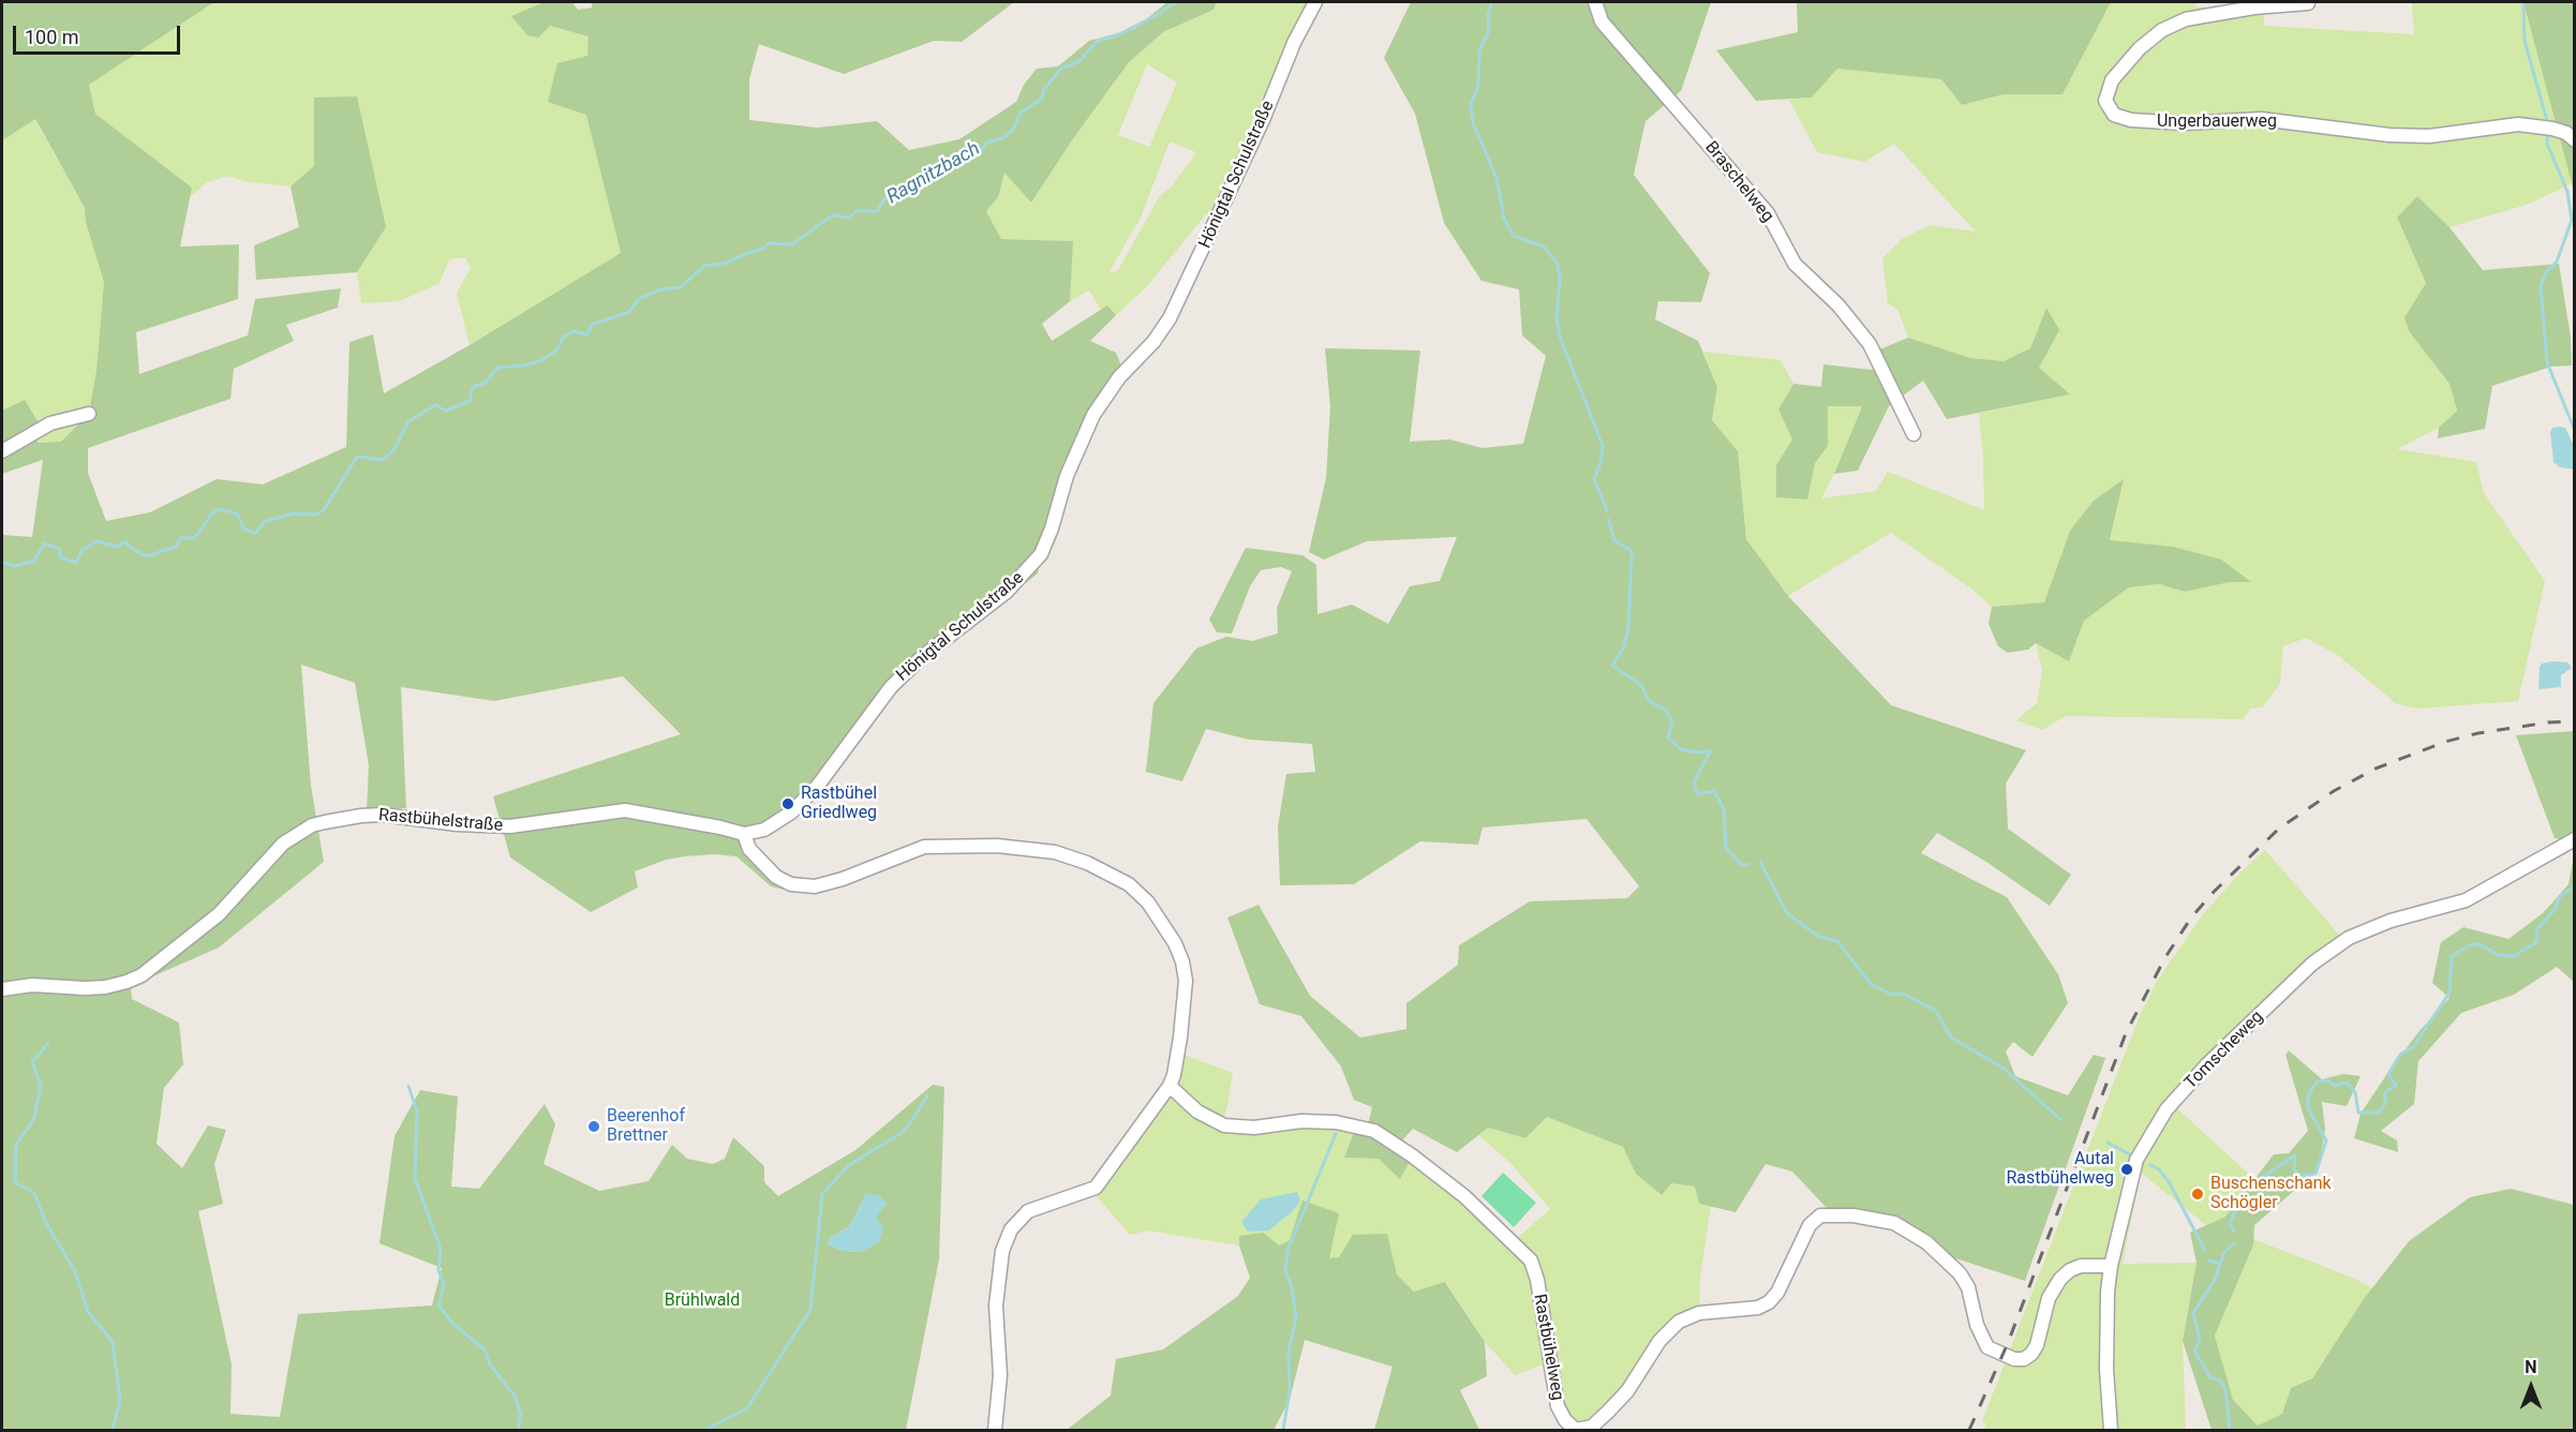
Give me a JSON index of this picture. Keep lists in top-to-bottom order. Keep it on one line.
{"streets":{"street":["Ungerbauerweg","Hönigtal Schulstraße","Braschelweg","Rastbühelstraße","Tomscheweg","Rastbühelweg"]},"crossings":[["Hönigtal Schulstraße","Rastbühelstraße"],["Tomscheweg","Rastbühelweg"]],"water":["Ragnitzbach"],"parks":["Brühlwald"],"places":["Rastbühel Griedlweg","Beerenhof Brettner","Autal Rastbühelweg","Buschenschank Schögler"],"scale_bar":"100 m","north":"top"}
